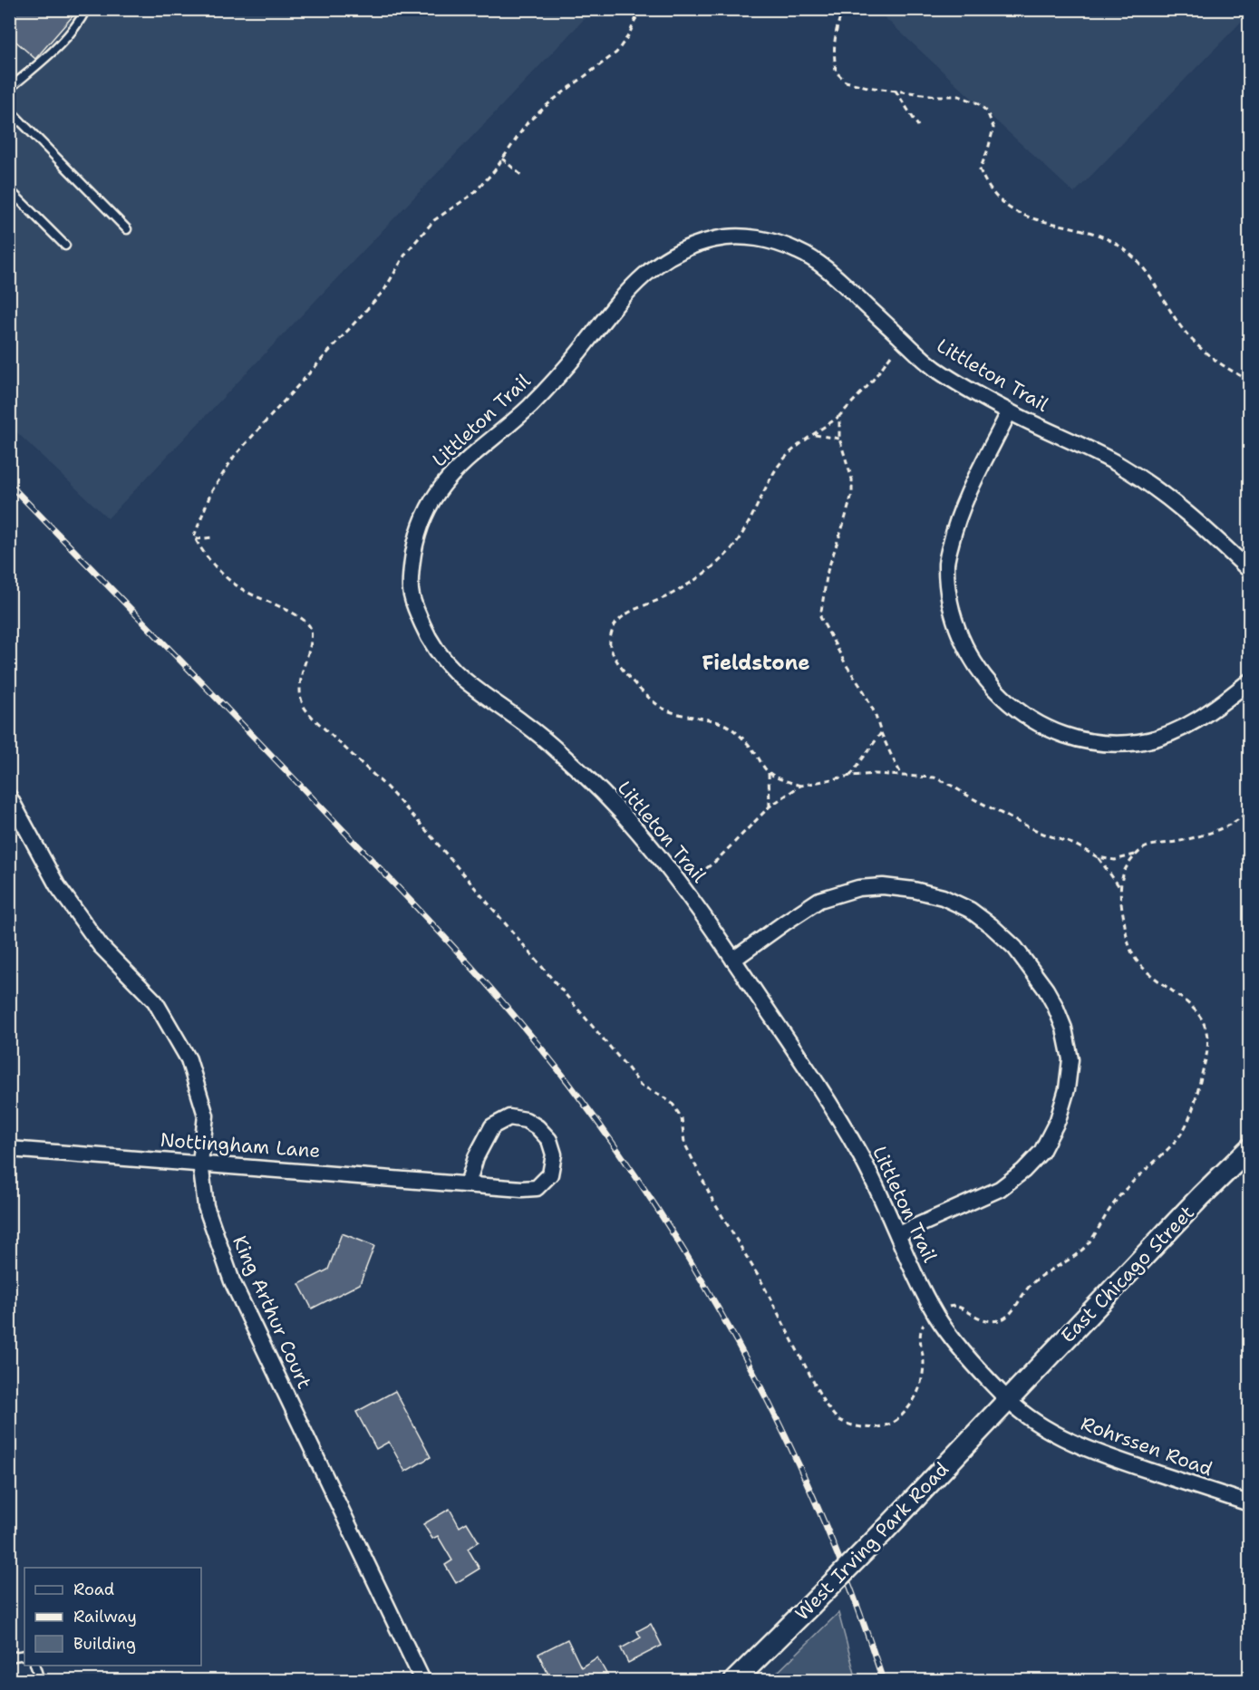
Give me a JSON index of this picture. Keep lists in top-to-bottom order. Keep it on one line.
{"streets":{"main road":["East Chicago Street","West Irving Park Road"],"street":["Littleton Trail","Nottingham Lane","King Arthur Court","Rohrssen Road"]},"crossings":[["Littleton Trail","East Chicago Street"],["Littleton Trail","Rohrssen Road"],["Littleton Trail","West Irving Park Road"],["Nottingham Lane","King Arthur Court"],["East Chicago Street","Rohrssen Road"],["East Chicago Street","West Irving Park Road"],["Rohrssen Road","West Irving Park Road"]],"districts":["Fieldstone"],"legend":["Road","Railway","Building"]}
